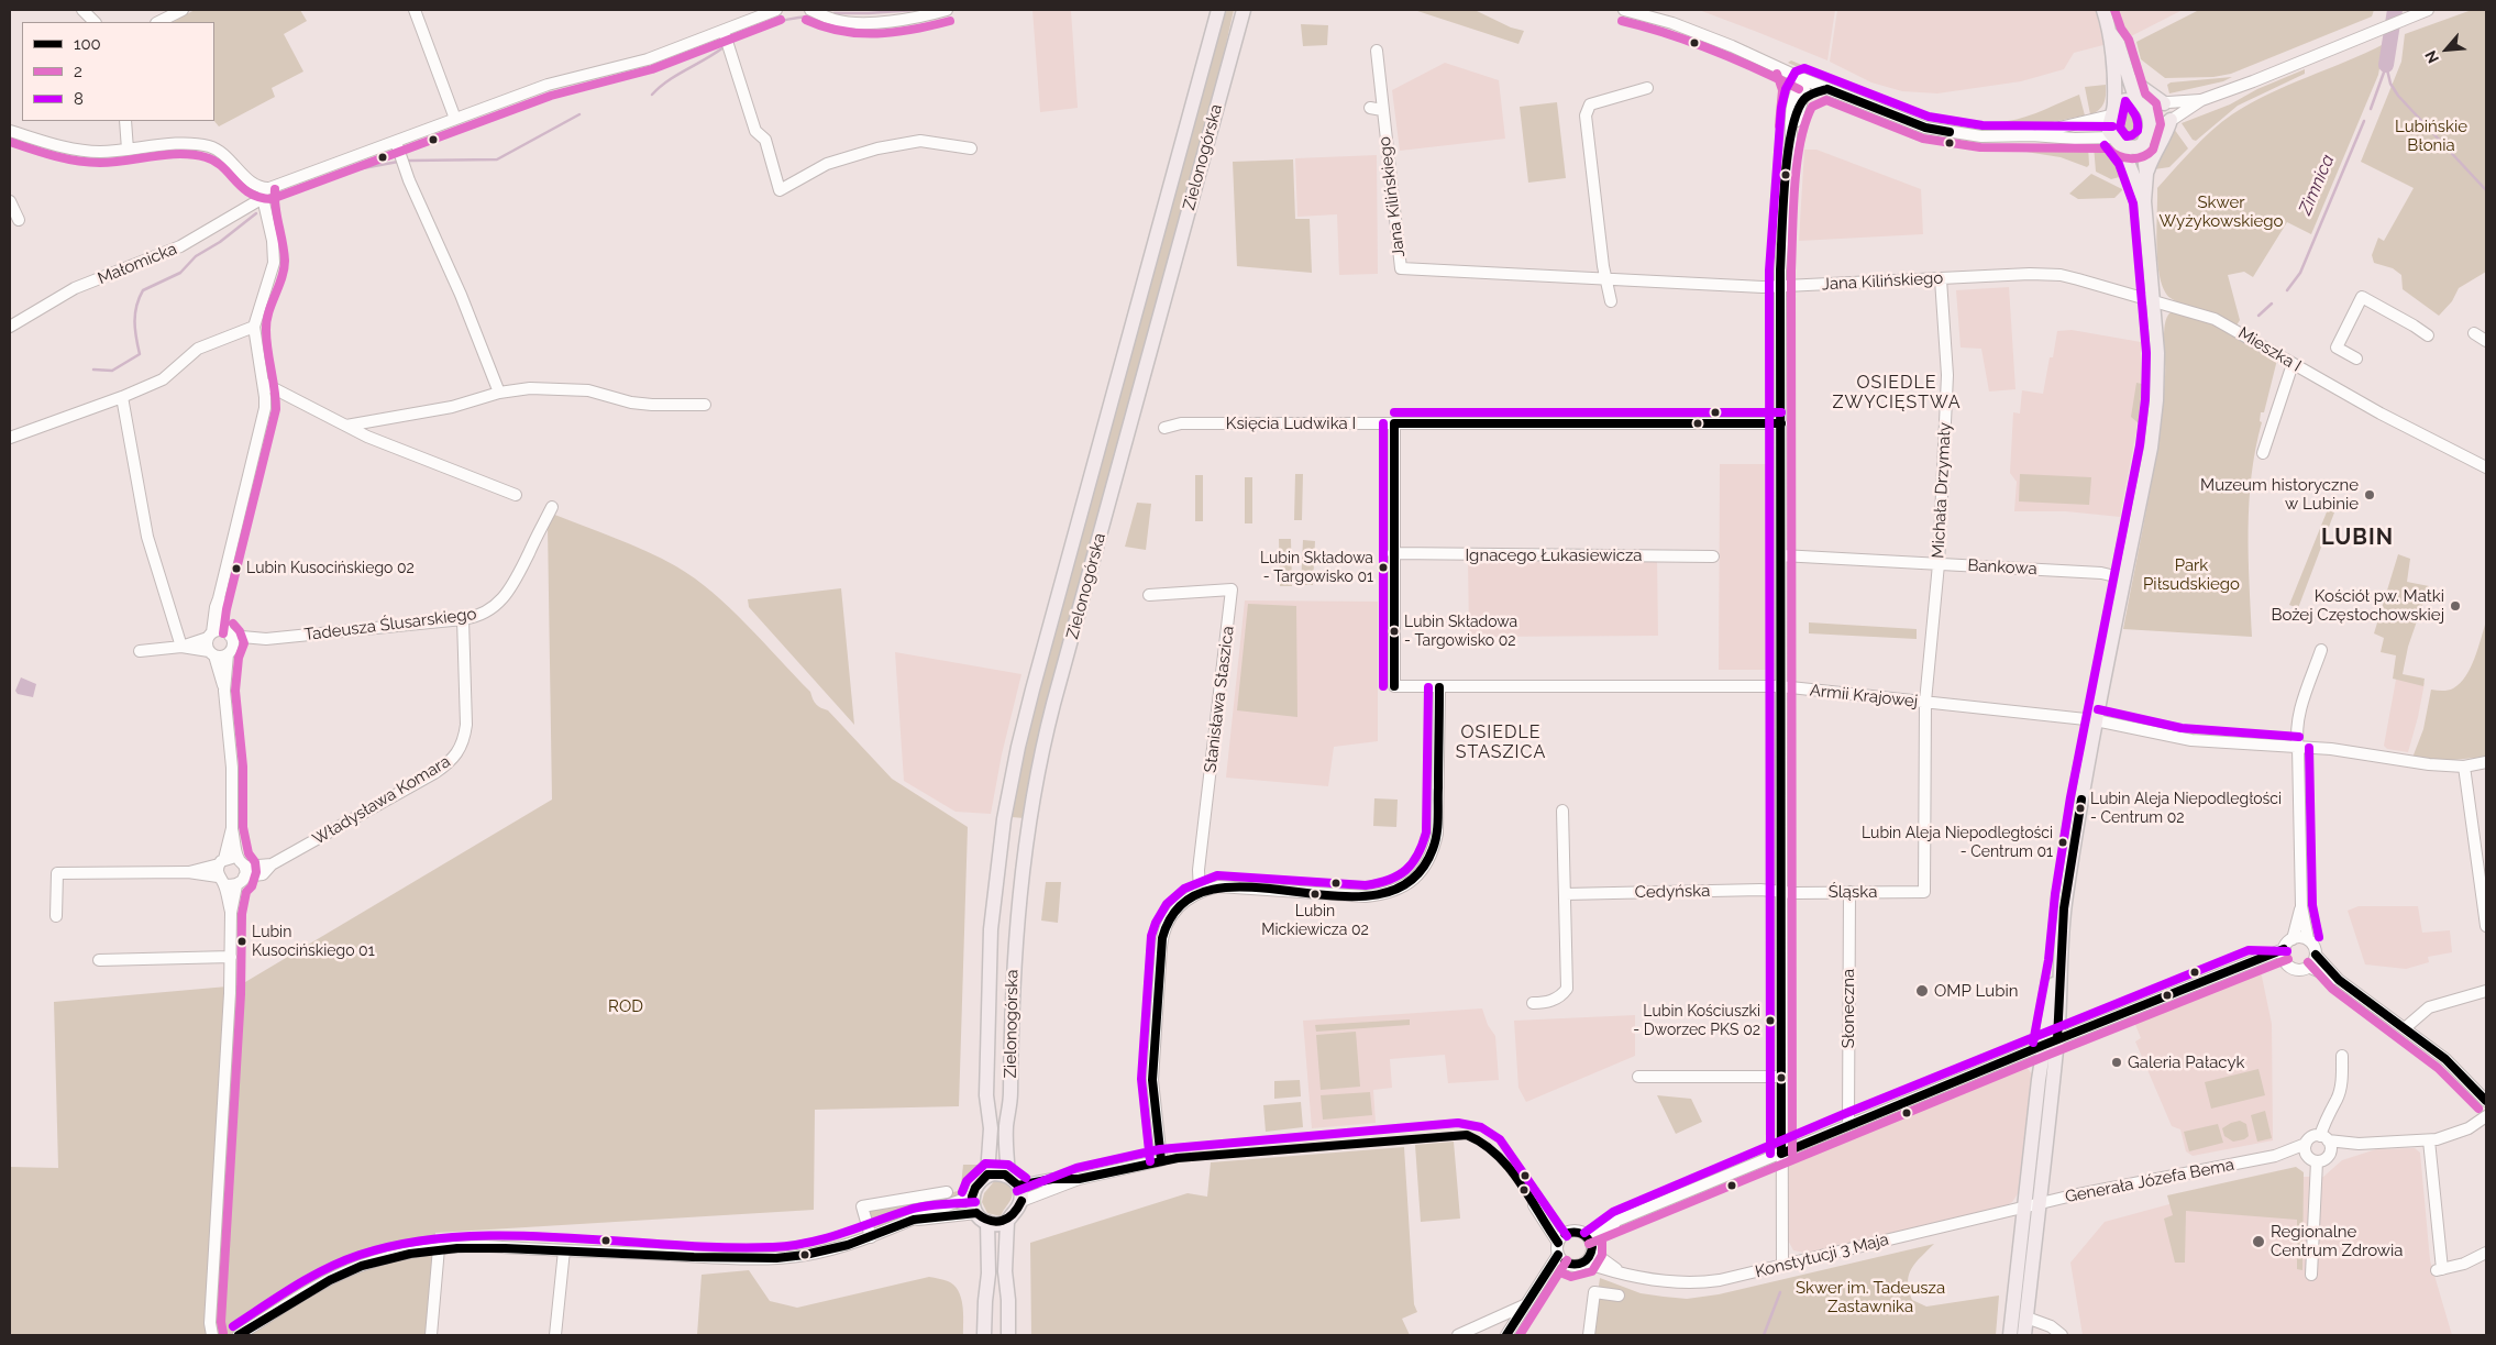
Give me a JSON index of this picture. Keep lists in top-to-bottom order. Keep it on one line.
{"streets":{"main road":["Zielonogórska"],"street":["Jana Kilińskiego","Małomicka","Mieszka I","Księcia Ludwika I","Michała Drzymały","Ignacego Łukasiewicza","Bankowa","Tadeusza Ślusarskiego","Armii Krajowej","Stanisława Staszica","Władysława Komara","Cedyńska","Śląska","Słoneczna","Generała Józefa Bema","Konstytucji 3 Maja"]},"crossings":[["Jana Kilińskiego","Mieszka I"],["Jana Kilińskiego","Michała Drzymały"],["Michała Drzymały","Bankowa"],["Michała Drzymały","Armii Krajowej"],["Michała Drzymały","Śląska"],["Ignacego Łukasiewicza","Armii Krajowej"],["Tadeusza Ślusarskiego","Władysława Komara"],["Cedyńska","Śląska"],["Śląska","Słoneczna"],["Generała Józefa Bema","Konstytucji 3 Maja"]],"districts":["OSIEDLE ZWYCIĘSTWA","LUBIN","OSIEDLE STASZICA"],"water":["Zimnica"],"parks":["Lubińskie Błonia","Skwer Wyżykowskiego","Park Piłsudskiego","ROD","Skwer im. Tadeusza Zastawnika"],"places":["Muzeum historyczne w Lubinie","Lubin Składowa - Targowisko 01","Lubin Kusocińskiego 02","Kościół pw. Matki Bożej Częstochowskiej","Lubin Składowa - Targowisko 02","Lubin Aleja Niepodległości - Centrum 02","Lubin Aleja Niepodległości - Centrum 01","Lubin Mickiewicza 02","Lubin Kusocińskiego 01","OMP Lubin","Lubin Kościuszki - Dworzec PKS 02","Galeria Pałacyk","Regionalne Centrum Zdrowia"],"lines":["transit line 2","transit line 8","transit line 100"],"legend":["100","2","8"],"north":"bottom left"}
